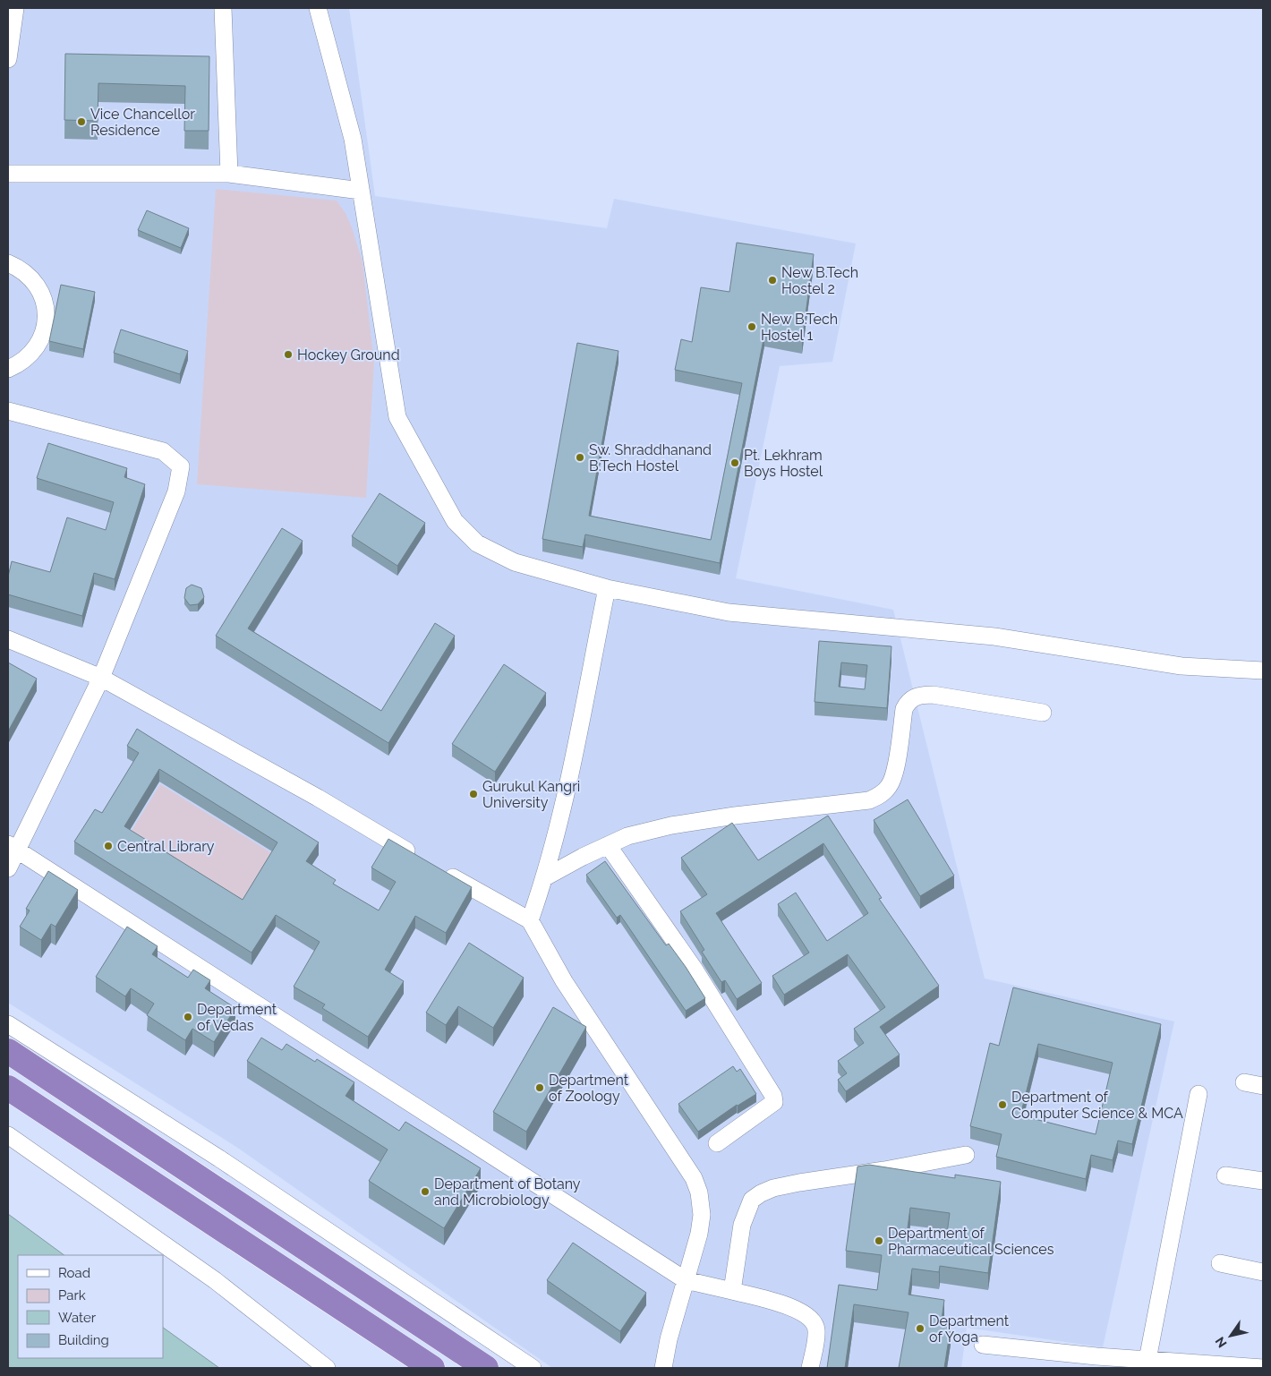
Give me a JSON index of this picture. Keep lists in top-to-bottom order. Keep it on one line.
{"places":["Vice Chancellor Residence","New B.Tech Hostel 2","New B.Tech Hostel 1","Hockey Ground","Sw. Shraddhanand B.Tech Hostel","Pt. Lekhram Boys Hostel","Gurukul Kangri University","Central Library","Department of Vedas","Department of Zoology","Department of Computer Science & MCA","Department of Botany and Microbiology","Department of Pharmaceutical Sciences","Department of Yoga"],"legend":["Road","Park","Water","Building"],"north":"bottom left"}
